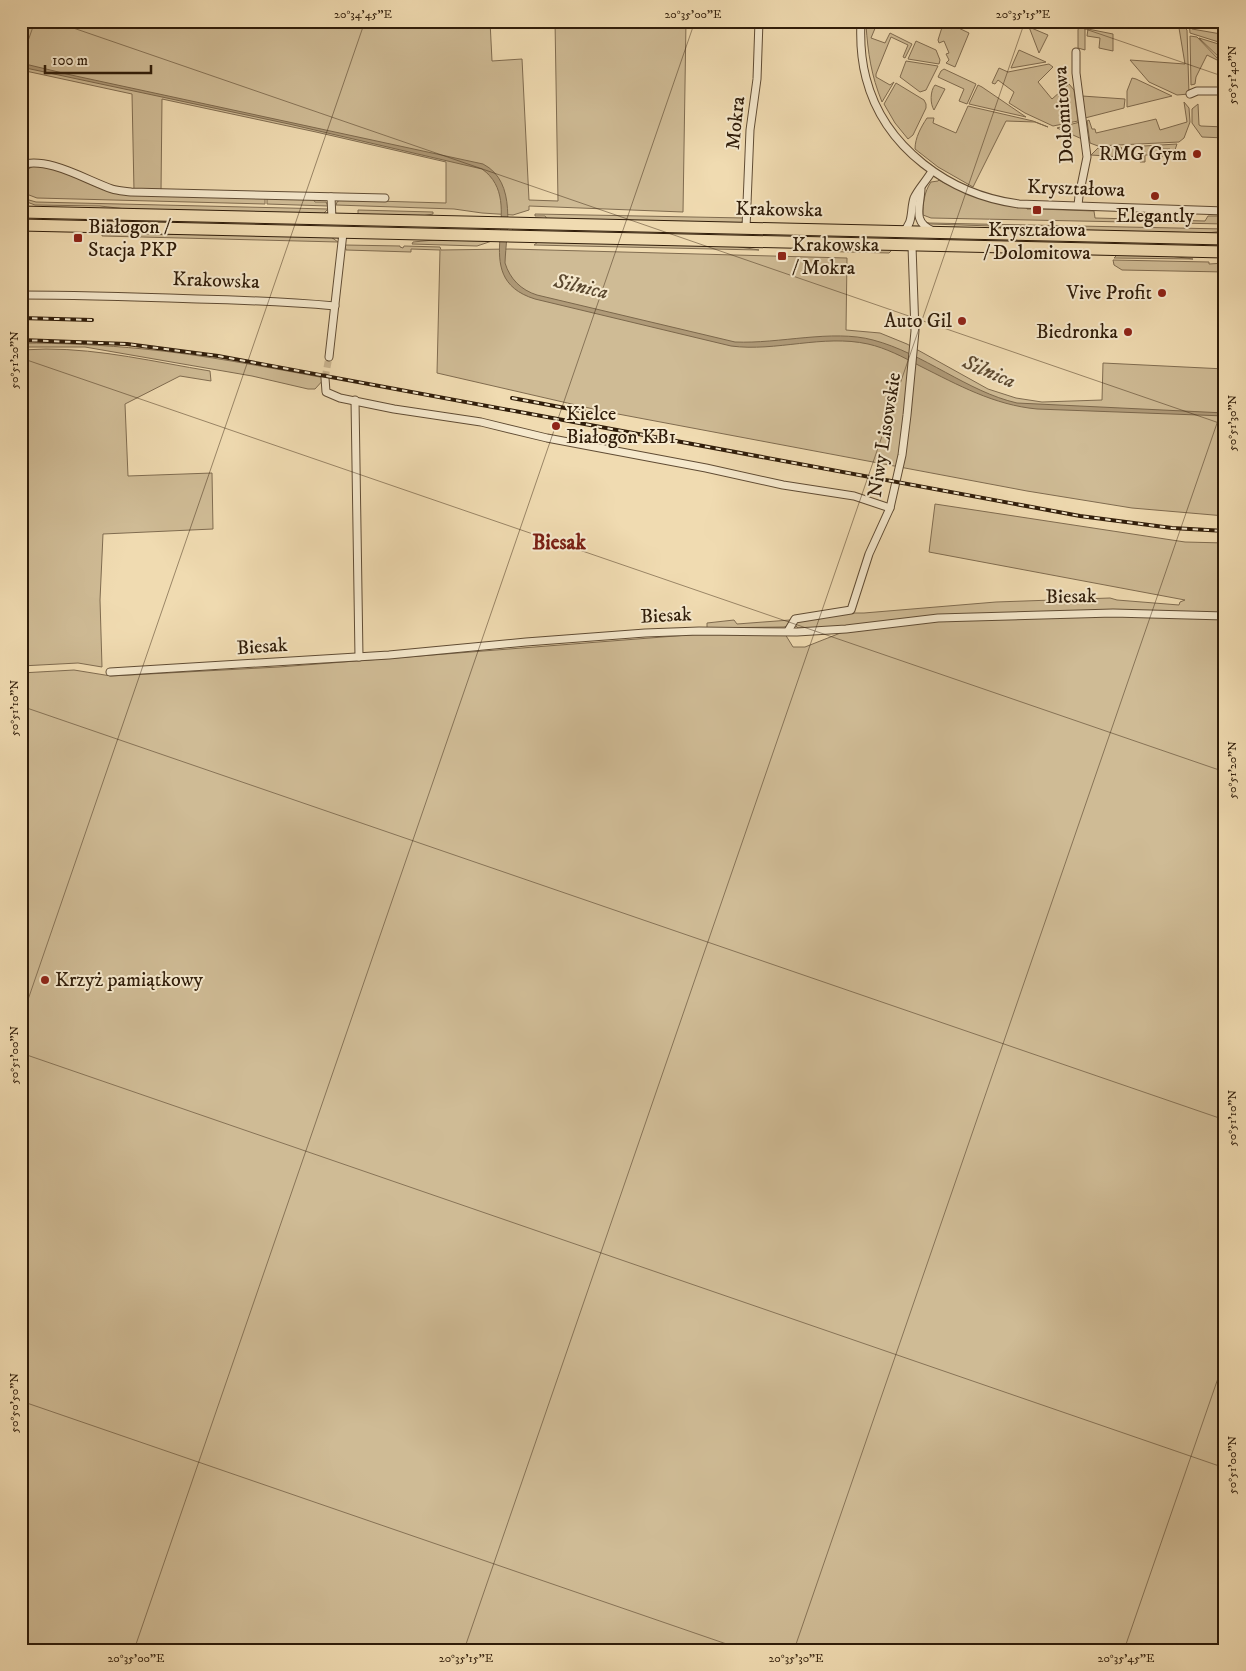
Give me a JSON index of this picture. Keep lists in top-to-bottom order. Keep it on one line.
{"streets":{"main road":["Krakowska"],"street":["Dolomitowa","Mokra","Kryształowa","Niwy Lisowskie","Biesak"]},"crossings":[["Dolomitowa","Kryształowa"],["Mokra","Krakowska"],["Krakowska","Niwy Lisowskie"],["Niwy Lisowskie","Biesak"]],"districts":["Biesak"],"water":["Silnica"],"places":{"other":["RMG Gym","Elegantly","Vive Profit","Auto Gil","Biedronka","Kielce Białogon KB1","Krzyż pamiątkowy"],"transit":["Kryształowa / Dolomitowa","Białogon / Stacja PKP","Krakowska / Mokra"]},"scale_bar":"100 m","coordinates":["20°34'45\"E","20°35'00\"E","20°35'15\"E","50°51'40\"N","50°51'20\"N","50°51'30\"N","50°51'10\"N","50°51'00\"N","50°50'50\"N","20°35'30\"E","20°35'45\"E"]}
